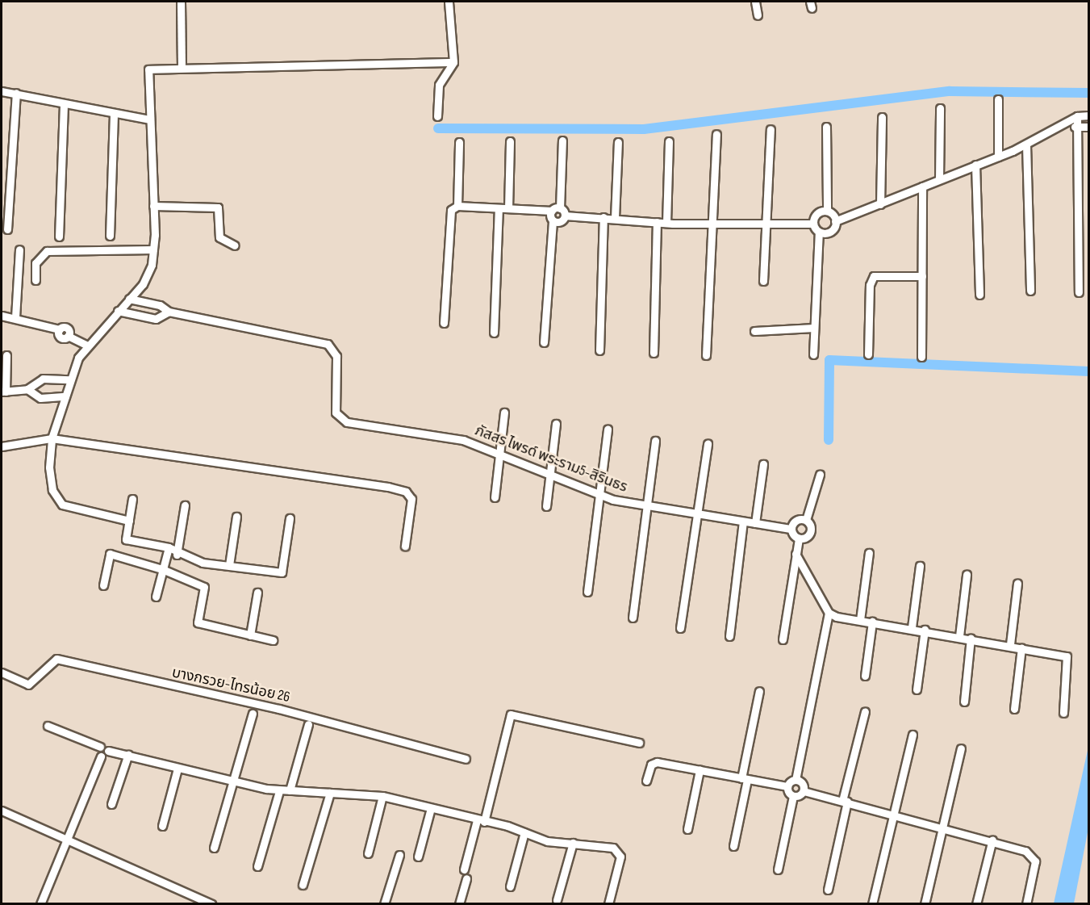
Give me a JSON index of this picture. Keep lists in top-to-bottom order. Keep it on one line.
{"streets":{"street":["ภัสสร ไพรด์ พระราม5-สิรินธร","บางกรวย-ไทรน้อย 26"]}}
